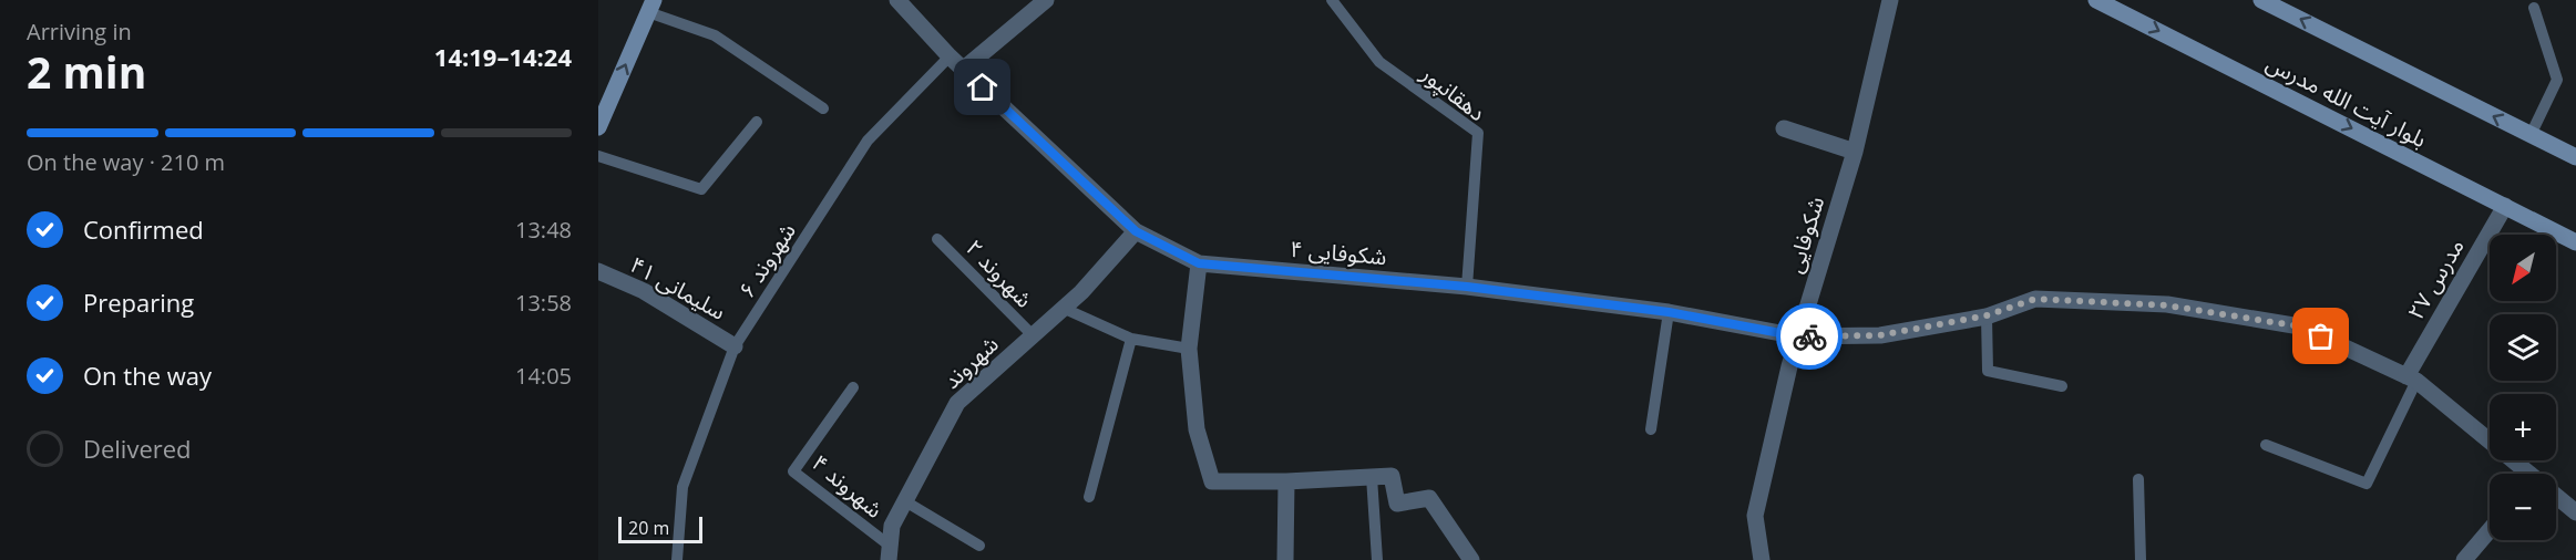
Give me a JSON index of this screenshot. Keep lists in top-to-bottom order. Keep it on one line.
{"streets":{"main road":["بلوار آیت الله مدرس"],"street":["شکوفایی","شکوفایی ۴","مدرس ۲۷","سلیمانی ۴۱","شهروند"],"lane":["دهقانپور","شهروند ۶","شهروند ۲","شهروند ۴"]},"crossings":[["دهقانپور","شکوفایی ۴"],["بلوار آیت الله مدرس","مدرس ۲۷"],["شکوفایی","شکوفایی ۴"],["شکوفایی ۴","شهروند ۶"],["شکوفایی ۴","مدرس ۲۷"],["شکوفایی ۴","شهروند"],["شهروند ۶","سلیمانی ۴۱"],["شهروند ۲","شهروند"],["شهروند","شهروند ۴"]],"scale_bar":"20 m","north":"bottom left","page":{"heading":["2 min","Arriving in","14:19–14:24"],"bar":"On the way · 210 m","list":[["Confirmed","13:48"],["Preparing","13:58"],["On the way","14:05"],"Delivered"],"map_buttons":["+","−"],"scale":"20 m"}}
